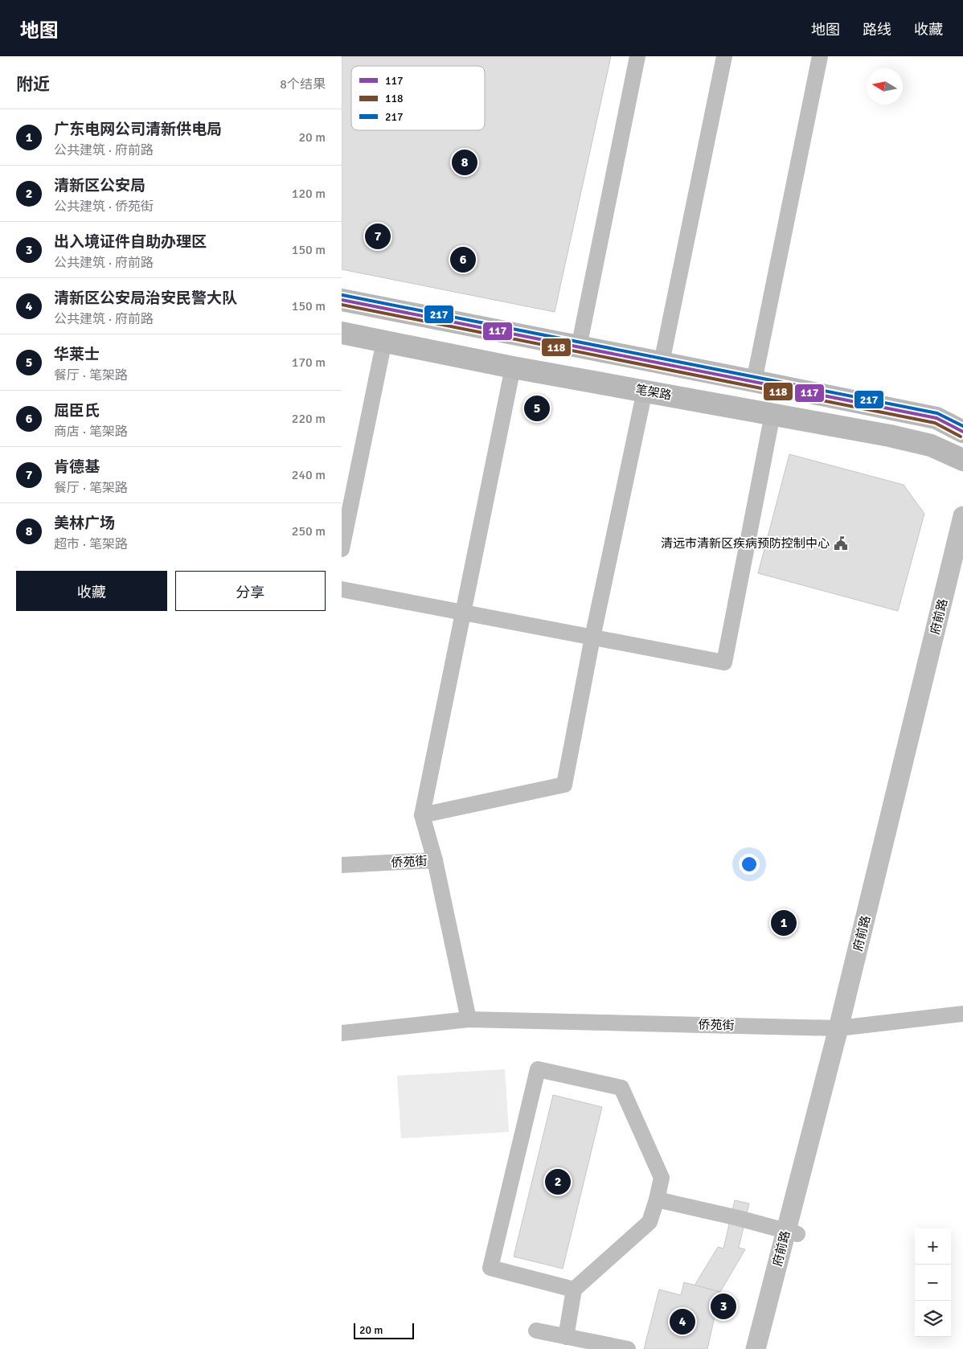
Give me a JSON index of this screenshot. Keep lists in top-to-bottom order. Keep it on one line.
{"streets":{"main road":["笔架路"],"street":["府前路","侨苑街"]},"crossings":[["府前路","侨苑街"]],"places":{"public building":["清远市清新区疾病预防控制中心"]},"lines":["transit line 217","transit line 117","transit line 118"],"legend":["117","118","217"],"scale_bar":"20 m","north":"left","page":{"header":"地图","nav":["地图","路线","收藏"],"heading":["附近","8个结果"],"list":[{"mark":"1","name":"广东电网公司清新供电局","note":"公共建筑 · 府前路","value":"20 m"},{"mark":"2","name":"清新区公安局","note":"公共建筑 · 侨苑街","value":"120 m"},{"mark":"3","name":"出入境证件自助办理区","note":"公共建筑 · 府前路","value":"150 m"},{"mark":"4","name":"清新区公安局治安民警大队","note":"公共建筑 · 府前路","value":"150 m"},{"mark":"5","name":"华莱士","note":"餐厅 · 笔架路","value":"170 m"},{"mark":"6","name":"屈臣氏","note":"商店 · 笔架路","value":"220 m"},{"mark":"7","name":"肯德基","note":"餐厅 · 笔架路","value":"240 m"},{"mark":"8","name":"美林广场","note":"超市 · 笔架路","value":"250 m"}],"pins":["8","7","6","5","1","2","3","4"],"buttons":["收藏","分享"],"map_buttons":["+","−"],"scale":"20 m"}}
